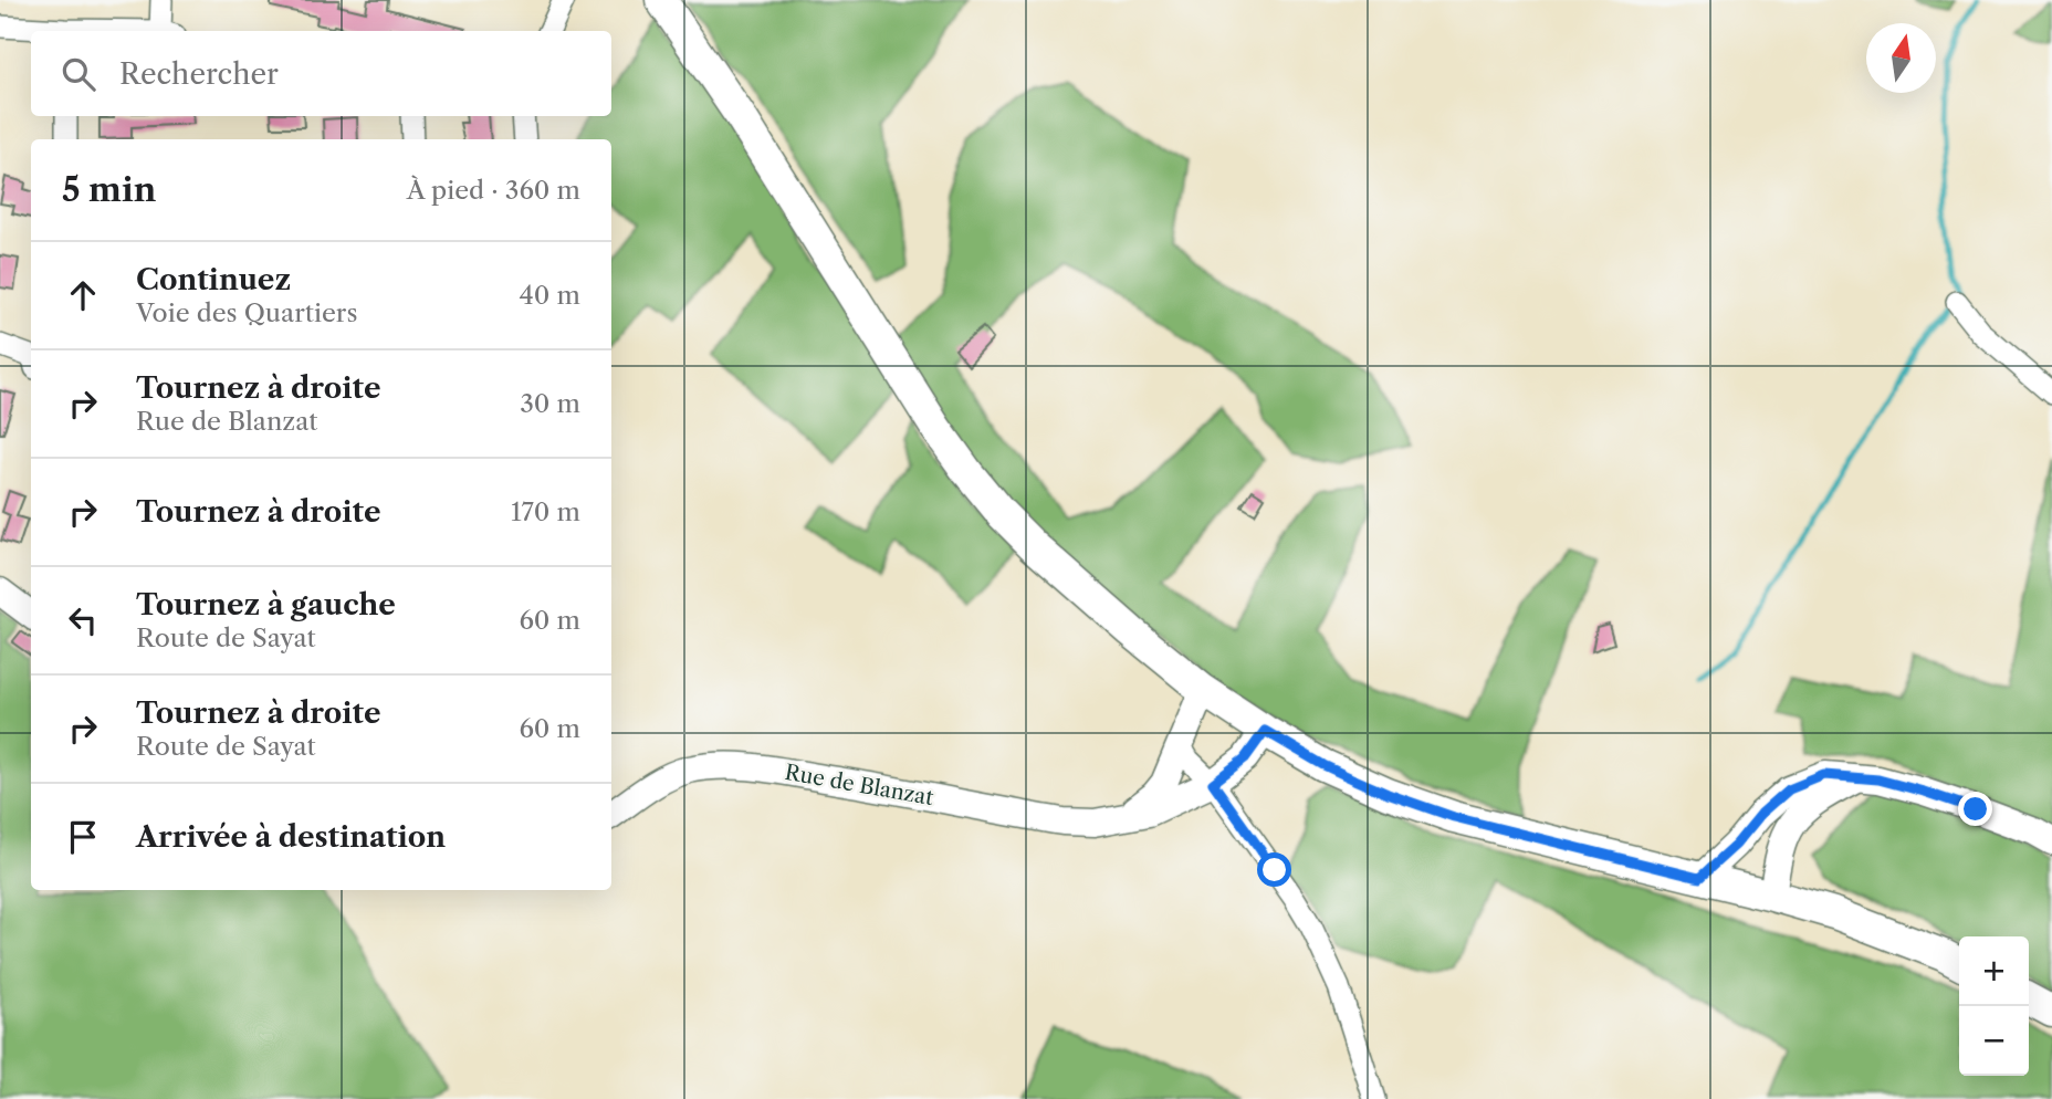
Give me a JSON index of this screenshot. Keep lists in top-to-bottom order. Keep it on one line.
{"streets":{"street":["Rue de Blanzat"]},"north":"top","page":{"search":"Rechercher","heading":["5 min","À pied · 360 m"],"list":[["Continuez","Voie des Quartiers","40 m"],["Tournez à droite","Rue de Blanzat","30 m"],["Tournez à droite","170 m"],["Tournez à gauche","Route de Sayat","60 m"],["Tournez à droite","Route de Sayat","60 m"],"Arrivée à destination"],"map_buttons":["+","−"]}}
